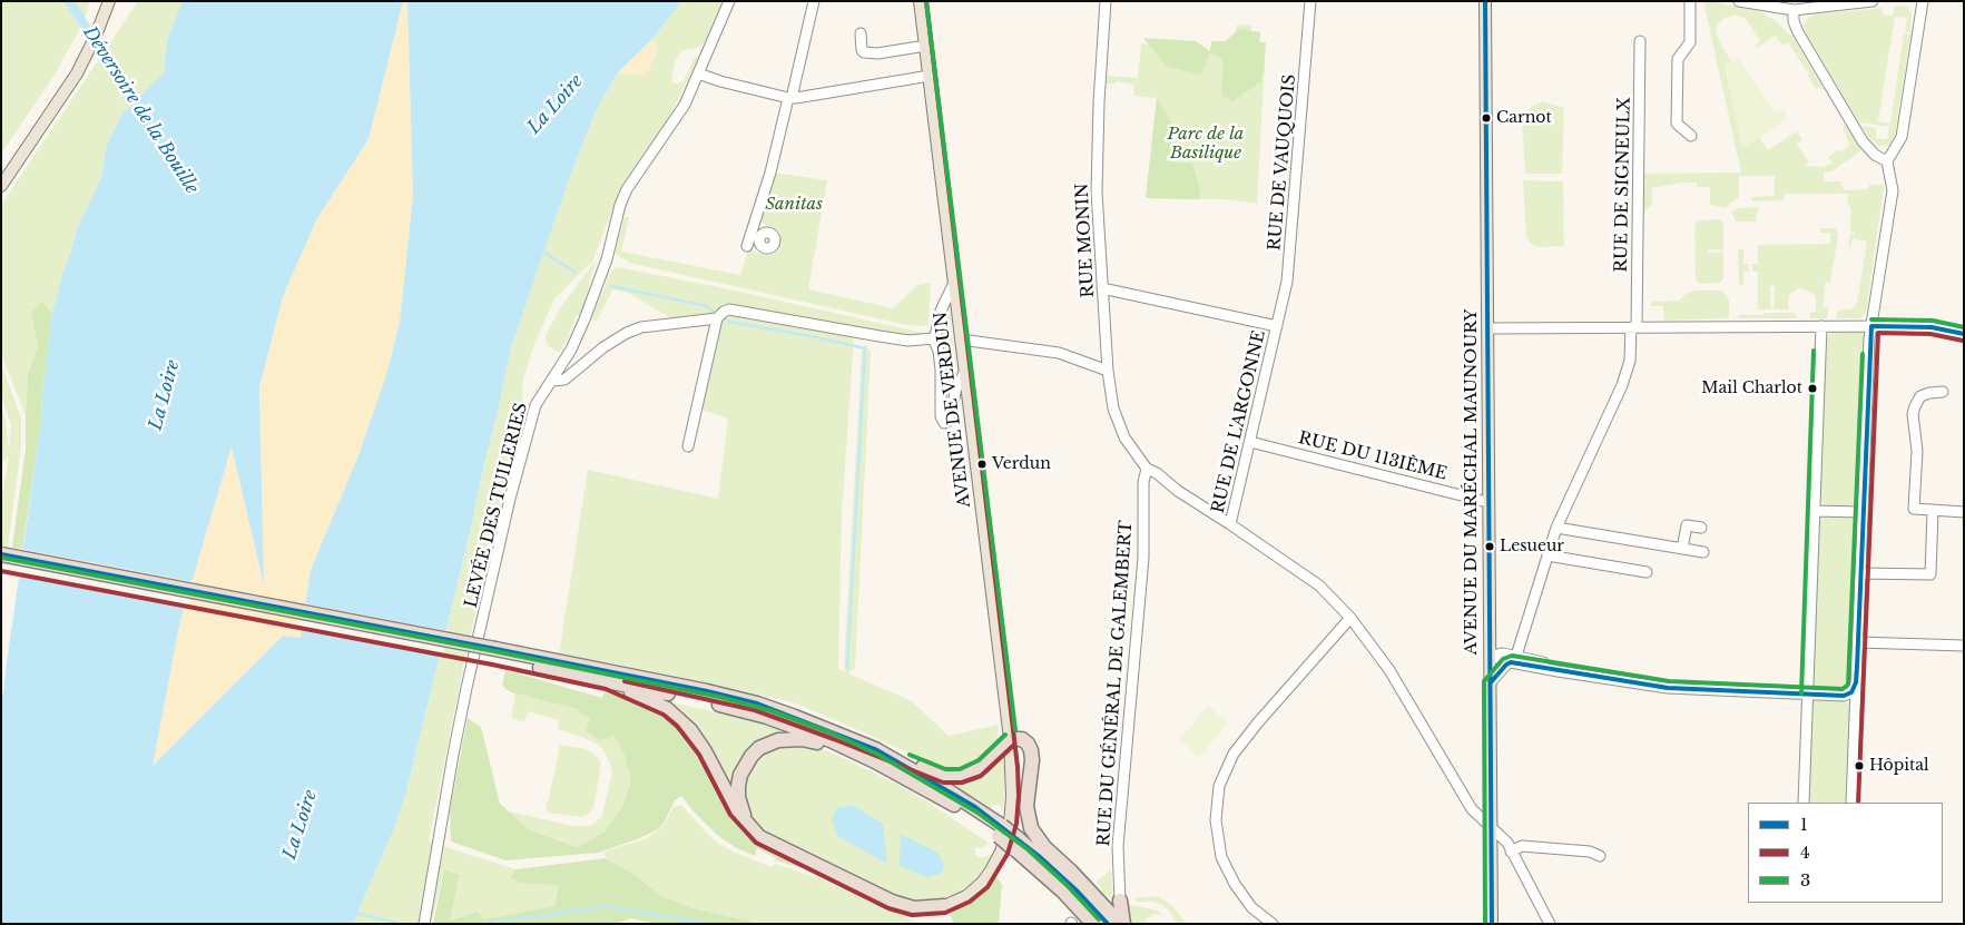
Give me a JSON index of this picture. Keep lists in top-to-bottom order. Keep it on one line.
{"streets":{"main road":["AVENUE DE VERDUN","AVENUE DU MARÉCHAL MAUNOURY"],"street":["RUE DE VAUQUOIS","RUE DE SIGNEULX","RUE MONIN","RUE DE L'ARGONNE","RUE DU 113IÈME","LEVÉE DES TUILERIES","RUE DU GÉNÉRAL DE GALEMBERT"]},"crossings":[["RUE DE VAUQUOIS","RUE DE L'ARGONNE"],["RUE MONIN","RUE DU GÉNÉRAL DE GALEMBERT"],["RUE DE L'ARGONNE","RUE DU 113IÈME"],["RUE DU 113IÈME","AVENUE DU MARÉCHAL MAUNOURY"]],"water":["La Loire","Déversoire de la Bouille"],"parks":["Parc de la Basilique","Sanitas"],"places":["Carnot","Mail Charlot","Verdun","Lesueur","Hôpital"],"lines":["transit line 1","transit line 4","transit line 3"],"legend":["1","4","3"]}
